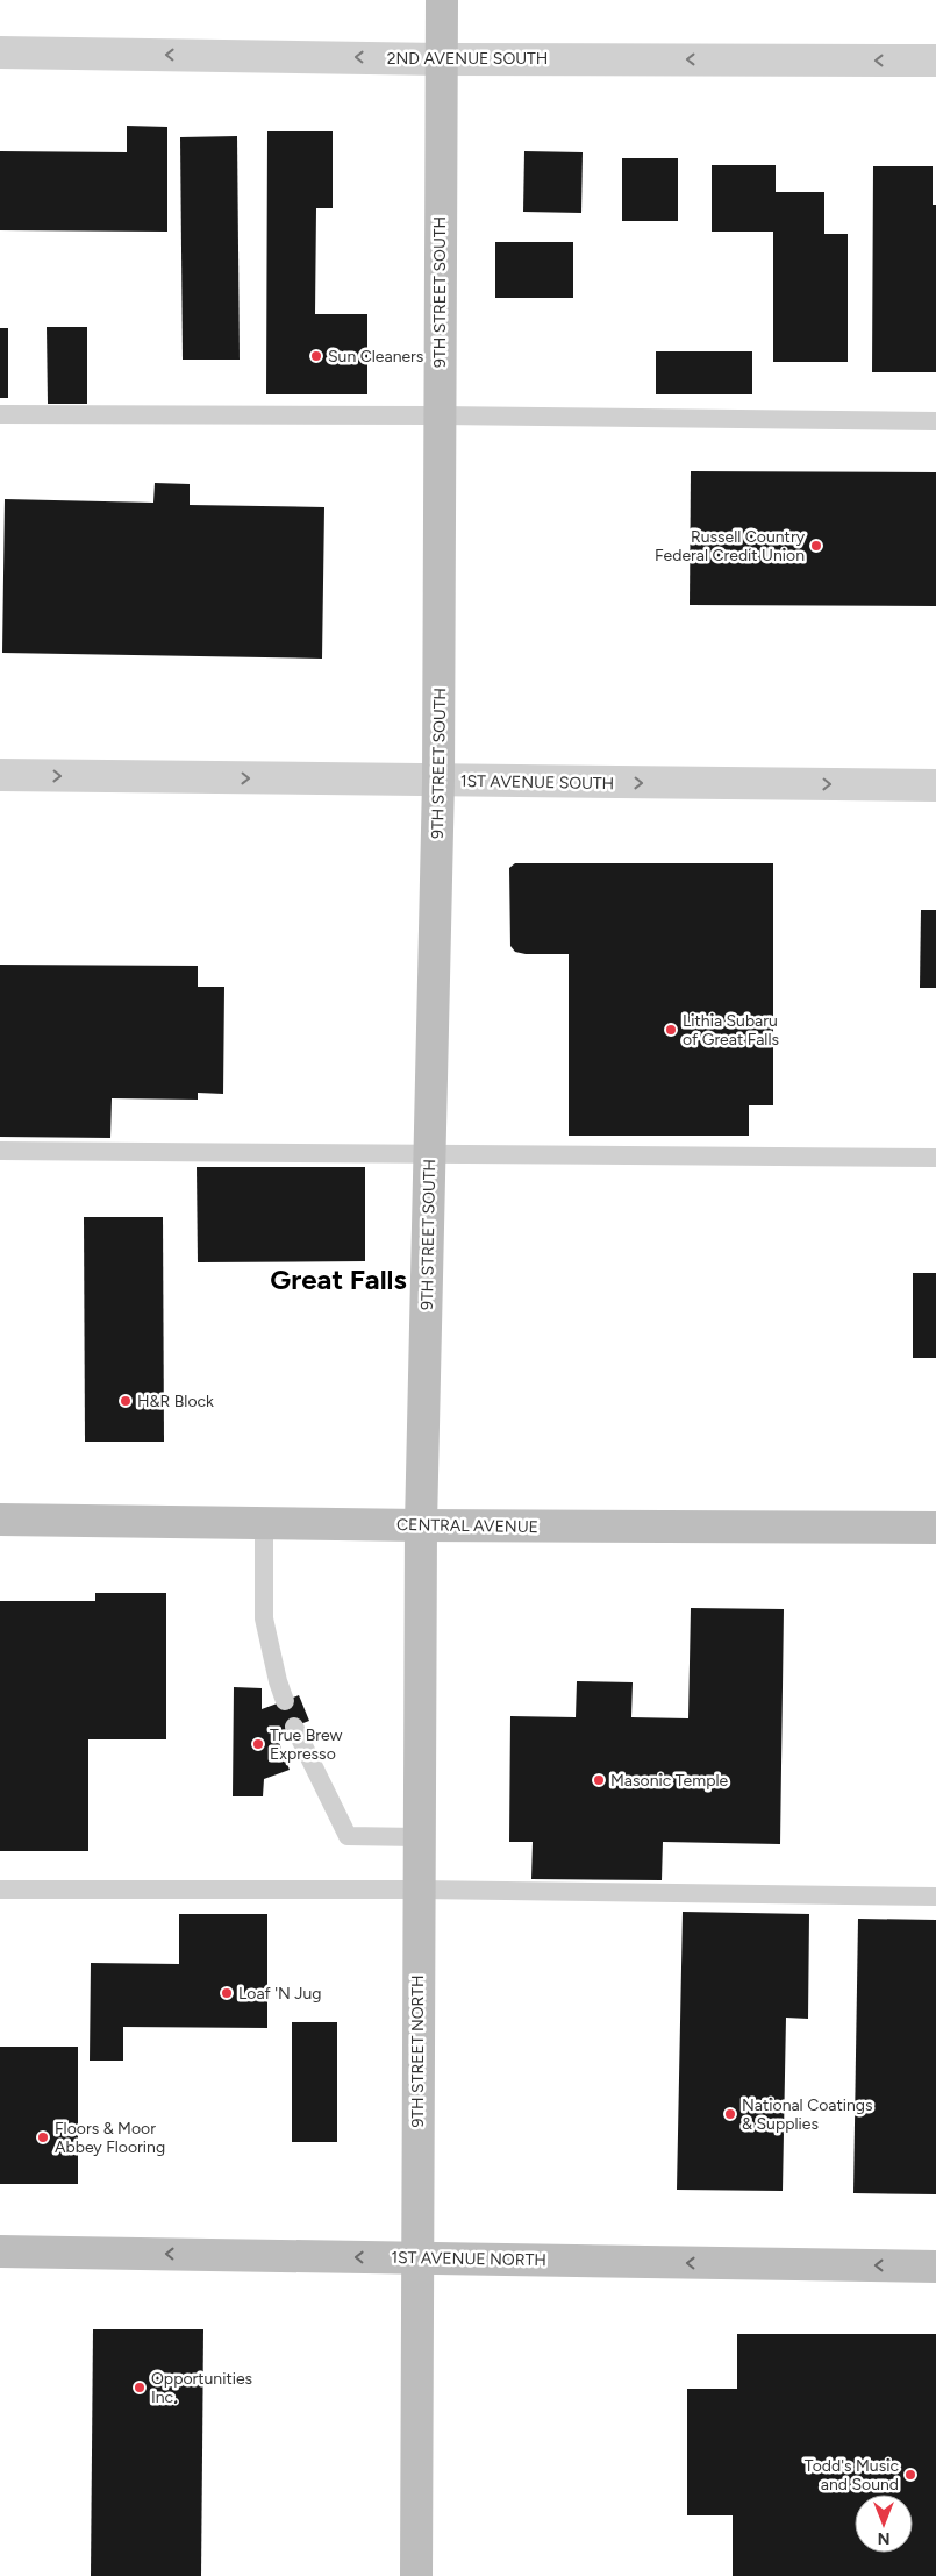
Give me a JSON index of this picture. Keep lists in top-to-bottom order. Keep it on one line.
{"streets":{"main road":["9TH STREET SOUTH","CENTRAL AVENUE","9TH STREET NORTH","1ST AVENUE NORTH"],"street":["2ND AVENUE SOUTH","1ST AVENUE SOUTH"]},"crossings":[["2ND AVENUE SOUTH","9TH STREET SOUTH"],["9TH STREET SOUTH","1ST AVENUE SOUTH"],["9TH STREET SOUTH","CENTRAL AVENUE"],["9TH STREET SOUTH","9TH STREET NORTH"],["CENTRAL AVENUE","9TH STREET NORTH"],["9TH STREET NORTH","1ST AVENUE NORTH"]],"one_way":["2ND AVENUE SOUTH","1ST AVENUE SOUTH","1ST AVENUE NORTH"],"districts":["Great Falls"],"places":["Sun Cleaners","Russell Country Federal Credit Union","Lithia Subaru of Great Falls","H&R Block","True Brew Expresso","Masonic Temple","Loaf 'N Jug","National Coatings & Supplies","Floors & Moor Abbey Flooring","Opportunities Inc.","Todd's Music and Sound"],"north":"bottom"}
